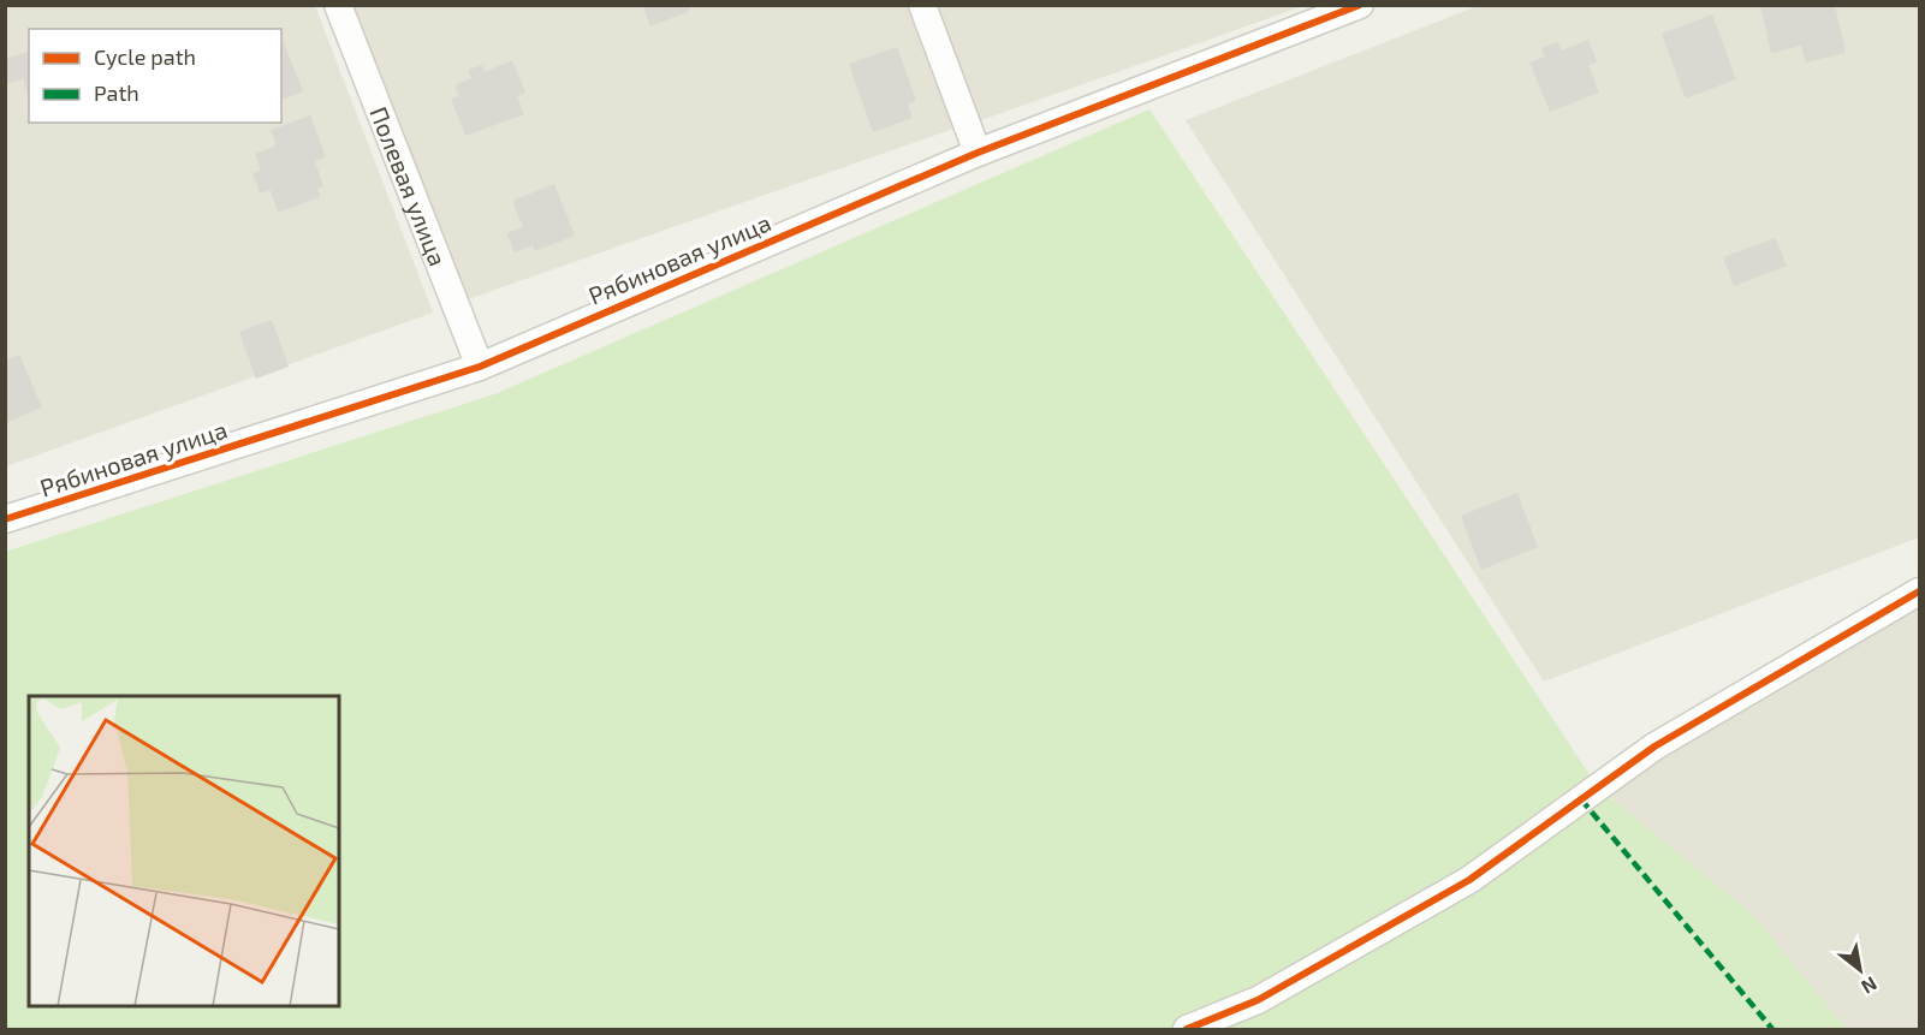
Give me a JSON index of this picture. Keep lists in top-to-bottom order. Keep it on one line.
{"streets":{"street":["Полевая улица","Рябиновая улица"]},"crossings":[["Полевая улица","Рябиновая улица"]],"legend":["Cycle path","Path"],"north":"bottom right"}
